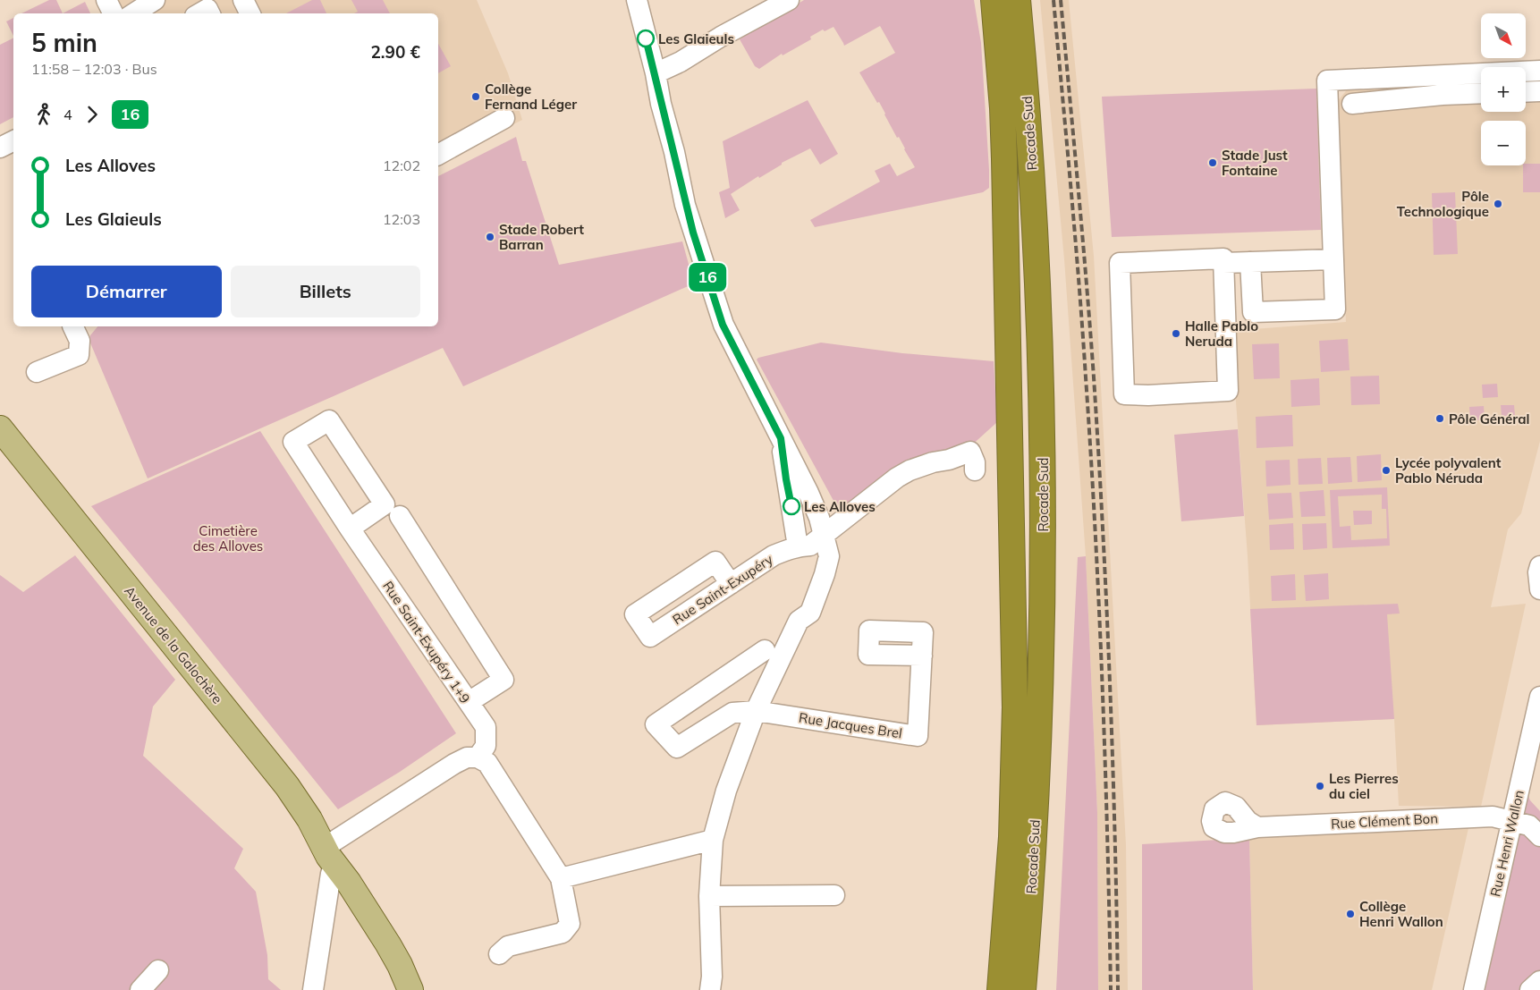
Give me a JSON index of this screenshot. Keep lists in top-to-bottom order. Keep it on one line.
{"streets":{"highway":["Rocade Sud"],"main road":["Avenue de la Galochère"],"street":["Rue Saint-Exupéry","Rue Saint-Exupéry 1+9","Rue Jacques Brel","Rue Clément Bon","Rue Henri Wallon"]},"crossings":[["Rue Clément Bon","Rue Henri Wallon"]],"parks":["Cimetière des Alloves"],"places":["Les Glaieuls","Collège Fernand Léger","Stade Just Fontaine","Pôle Technologique","Stade Robert Barran","Halle Pablo Neruda","Pôle Général","Lycée polyvalent Pablo Néruda","Les Alloves","Les Pierres du ciel","Collège Henri Wallon"],"lines":["bus line 16"],"north":"bottom right","page":{"on_map":"16","map_buttons":["+","−"],"heading":["5 min","11:58 – 12:03 · Bus","2.90 €"],"legs":["4","16"],"list":[{"name":"Les Alloves","value":"12:02"},{"name":"Les Glaieuls","value":"12:03"}],"buttons":["Démarrer","Billets"]}}
